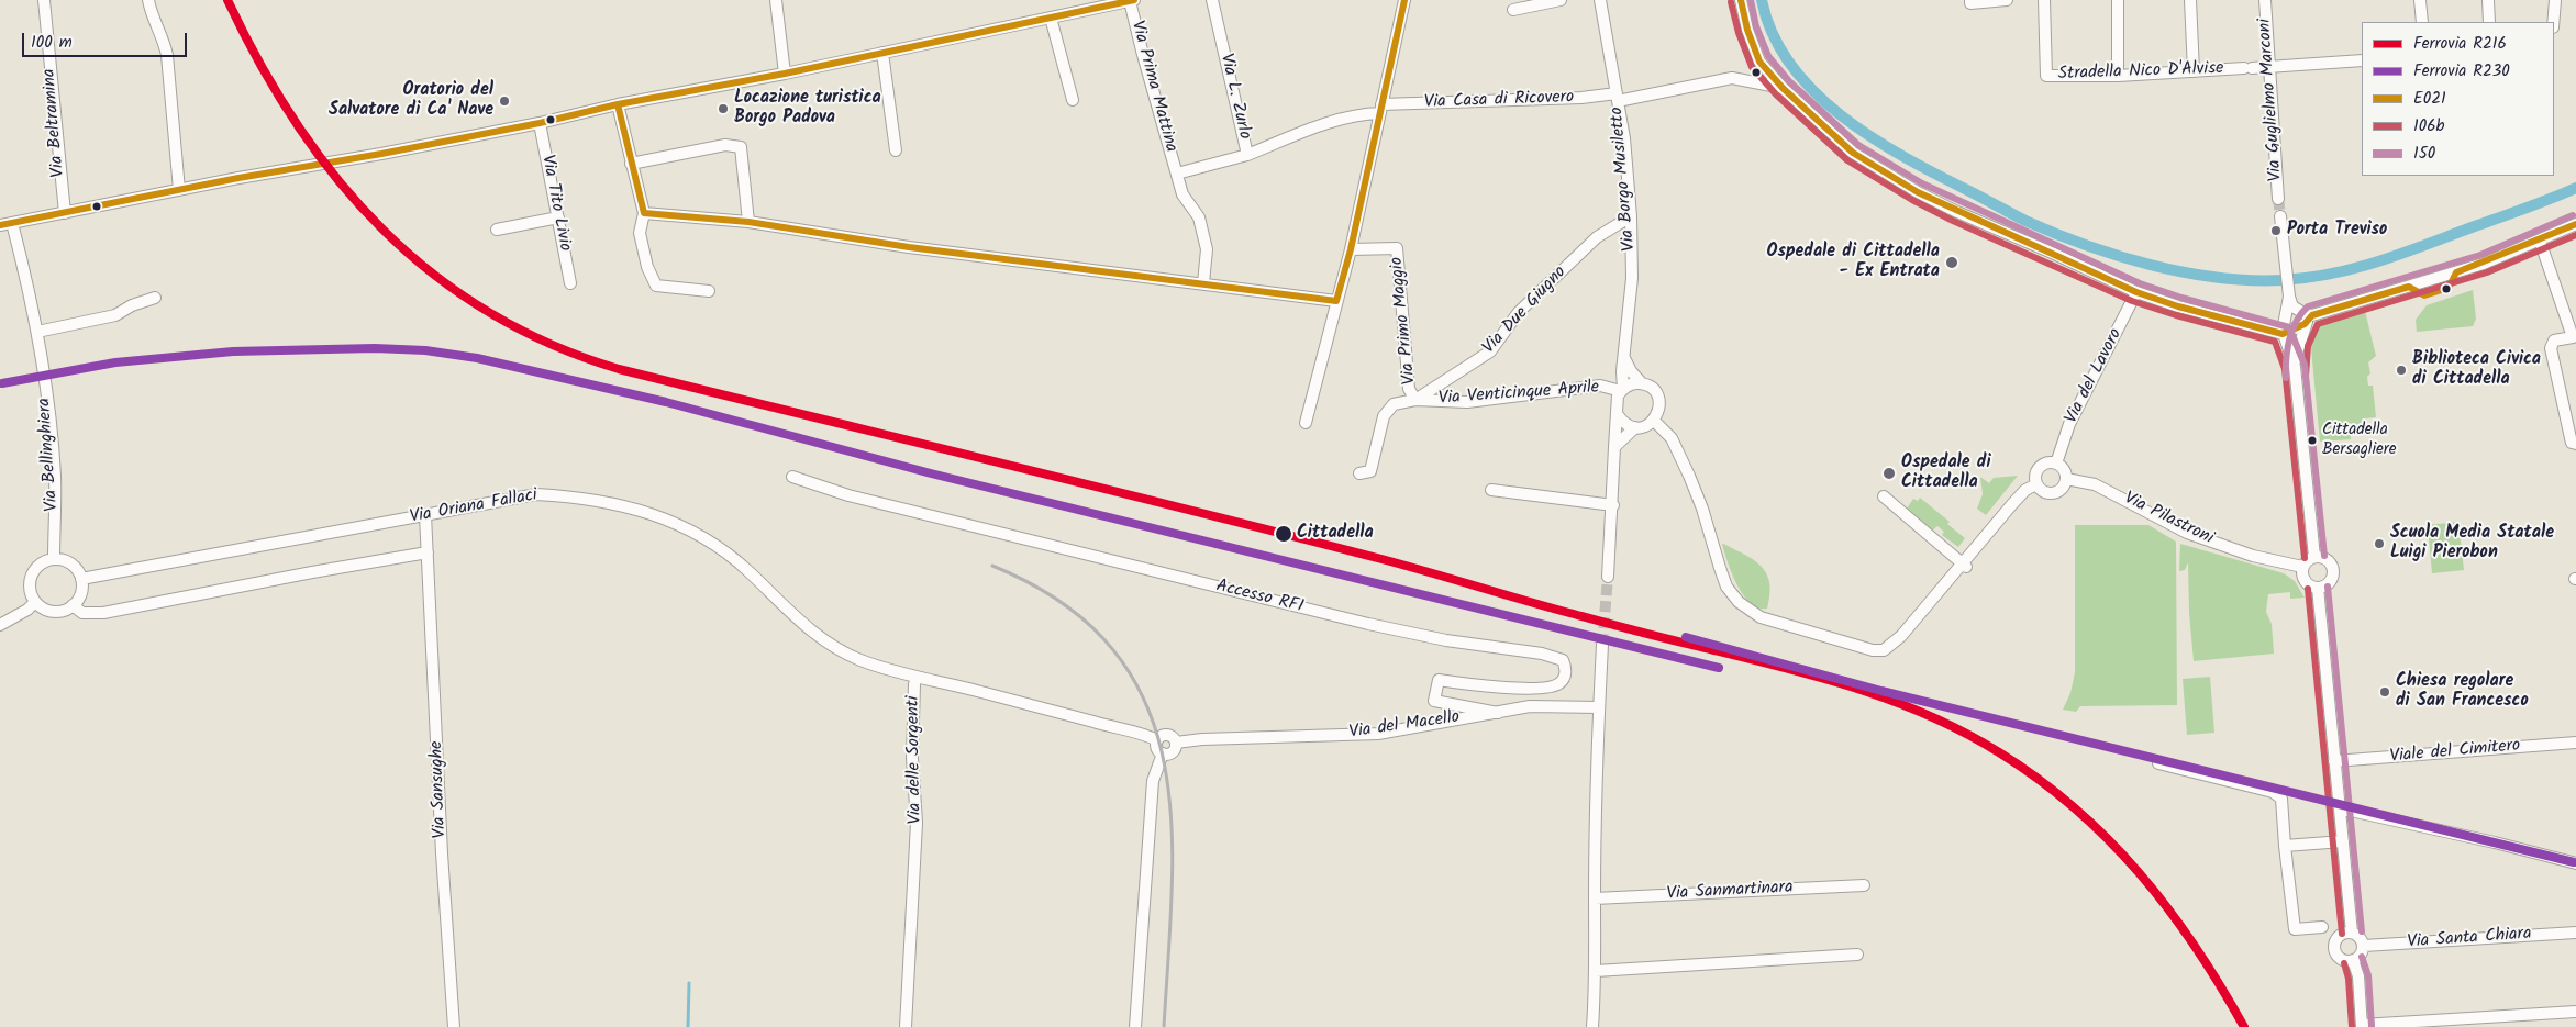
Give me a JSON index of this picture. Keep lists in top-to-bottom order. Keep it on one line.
{"streets":{"street":["Stradella Nico D'Alvise","Via Prima Mattina","Via L. Zurlo","Via Guglielmo Marconi","Via Casa di Ricovero","Via Beltramina","Via Borgo Musiletto","Via Tito Livio","Via Due Giugno","Via Primo Maggio","Via del Lavoro","Via Venticinque Aprile","Via Bellinghiera","Via Oriana Fallaci","Via Pilastroni","Accesso RFI","Via del Macello","Viale del Cimitero","Via delle Sorgenti","Via Sansughe","Via Sanmartinara","Via Santa Chiara"]},"crossings":[["Stradella Nico D'Alvise","Via Guglielmo Marconi"],["Via Prima Mattina","Via L. Zurlo"],["Via L. Zurlo","Via Casa di Ricovero"],["Via Casa di Ricovero","Via Borgo Musiletto"],["Via Borgo Musiletto","Via Due Giugno"],["Via Borgo Musiletto","Via Venticinque Aprile"],["Via Due Giugno","Via Primo Maggio"],["Via Due Giugno","Via Venticinque Aprile"],["Via Primo Maggio","Via Venticinque Aprile"],["Via del Lavoro","Via Pilastroni"],["Via Bellinghiera","Via Oriana Fallaci"],["Via Oriana Fallaci","Via delle Sorgenti"],["Via Oriana Fallaci","Via Sansughe"],["Accesso RFI","Via del Macello"],["Via del Macello","Via delle Sorgenti"]],"places":["Oratorio del Salvatore di Ca' Nave","Locazione turistica Borgo Padova","Porta Treviso","Ospedale di Cittadella - Ex Entrata","Biblioteca Civica di Cittadella","Cittadella Bersagliere","Ospedale di Cittadella","Cittadella","Scuola Media Statale Luigi Pierobon","Chiesa regolare di San Francesco"],"lines":["rail line R216","transit line E021","transit line 150","transit line 106b","rail line R230"],"legend":["Ferrovia R216","Ferrovia R230","E021","106b","150"],"scale_bar":"100 m"}
